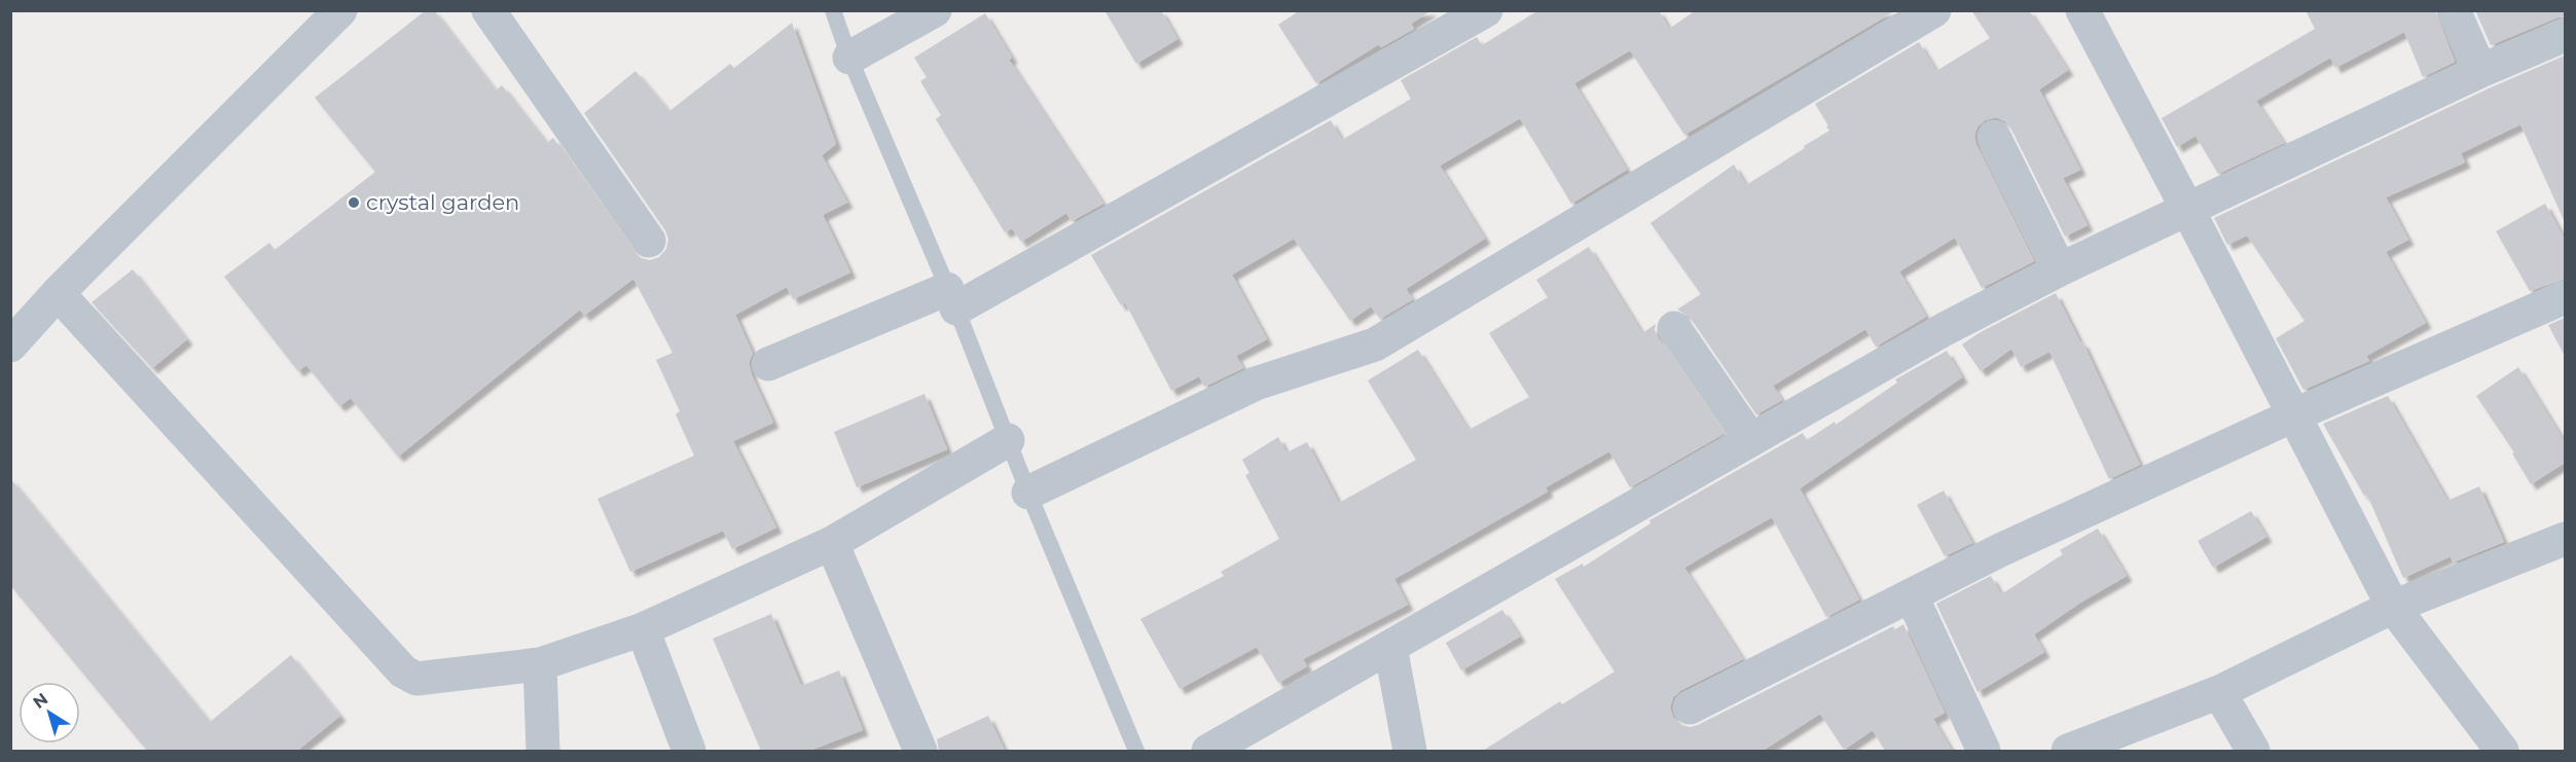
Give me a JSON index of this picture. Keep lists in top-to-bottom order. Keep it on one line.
{"places":["crystal garden"],"north":"top left"}
